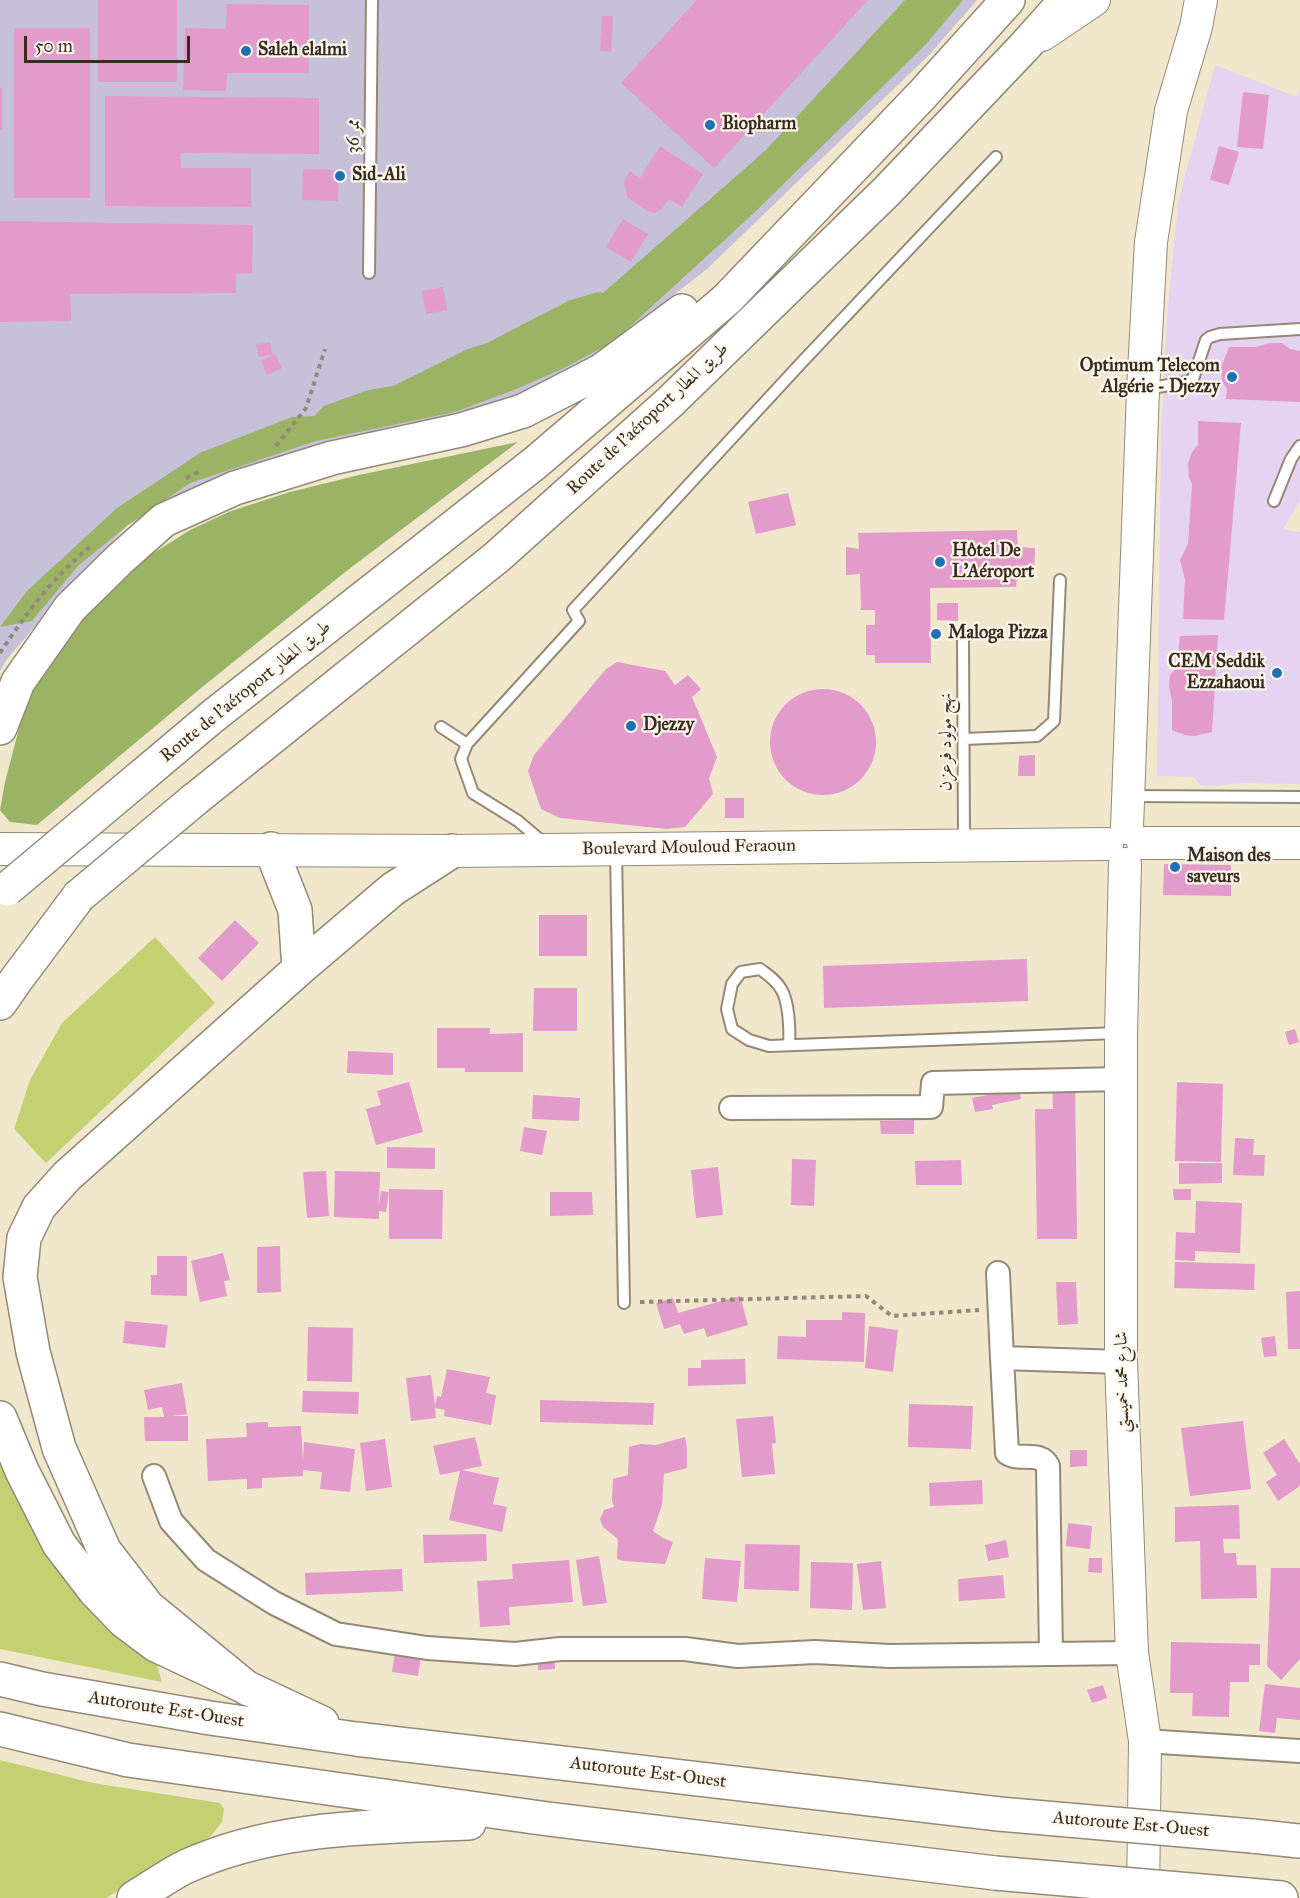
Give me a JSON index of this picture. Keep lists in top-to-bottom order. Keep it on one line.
{"streets":{"highway":["Route de l'aéroport طريق المطار","Autoroute Est-Ouest"],"main road":["Boulevard Mouloud Feraoun","شارع محمد خميستي"],"lane":["ممر 36","نهج مولود فرعزن"]},"crossings":[["نهج مولود فرعزن","Boulevard Mouloud Feraoun"],["Boulevard Mouloud Feraoun","شارع محمد خميستي"]],"places":["Saleh elalmi","Biopharm","Sid-Ali","Optimum Telecom Algérie - Djezzy","Hôtel De L'Aéroport","Maloga Pizza","CEM Seddik Ezzahaoui","Djezzy","Maison des saveurs"],"scale_bar":"50 m"}
